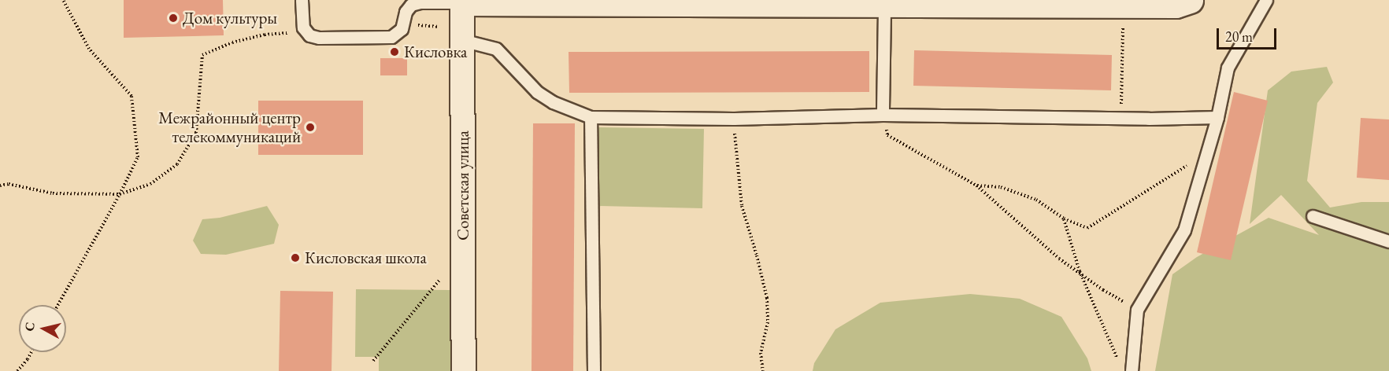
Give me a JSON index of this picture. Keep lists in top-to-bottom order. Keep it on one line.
{"streets":{"street":["Советская улица"]},"places":["Дом культуры","Кисловка","Межрайонный центр телекоммуникаций","Кисловская школа"],"scale_bar":"20 m","north":"left"}
